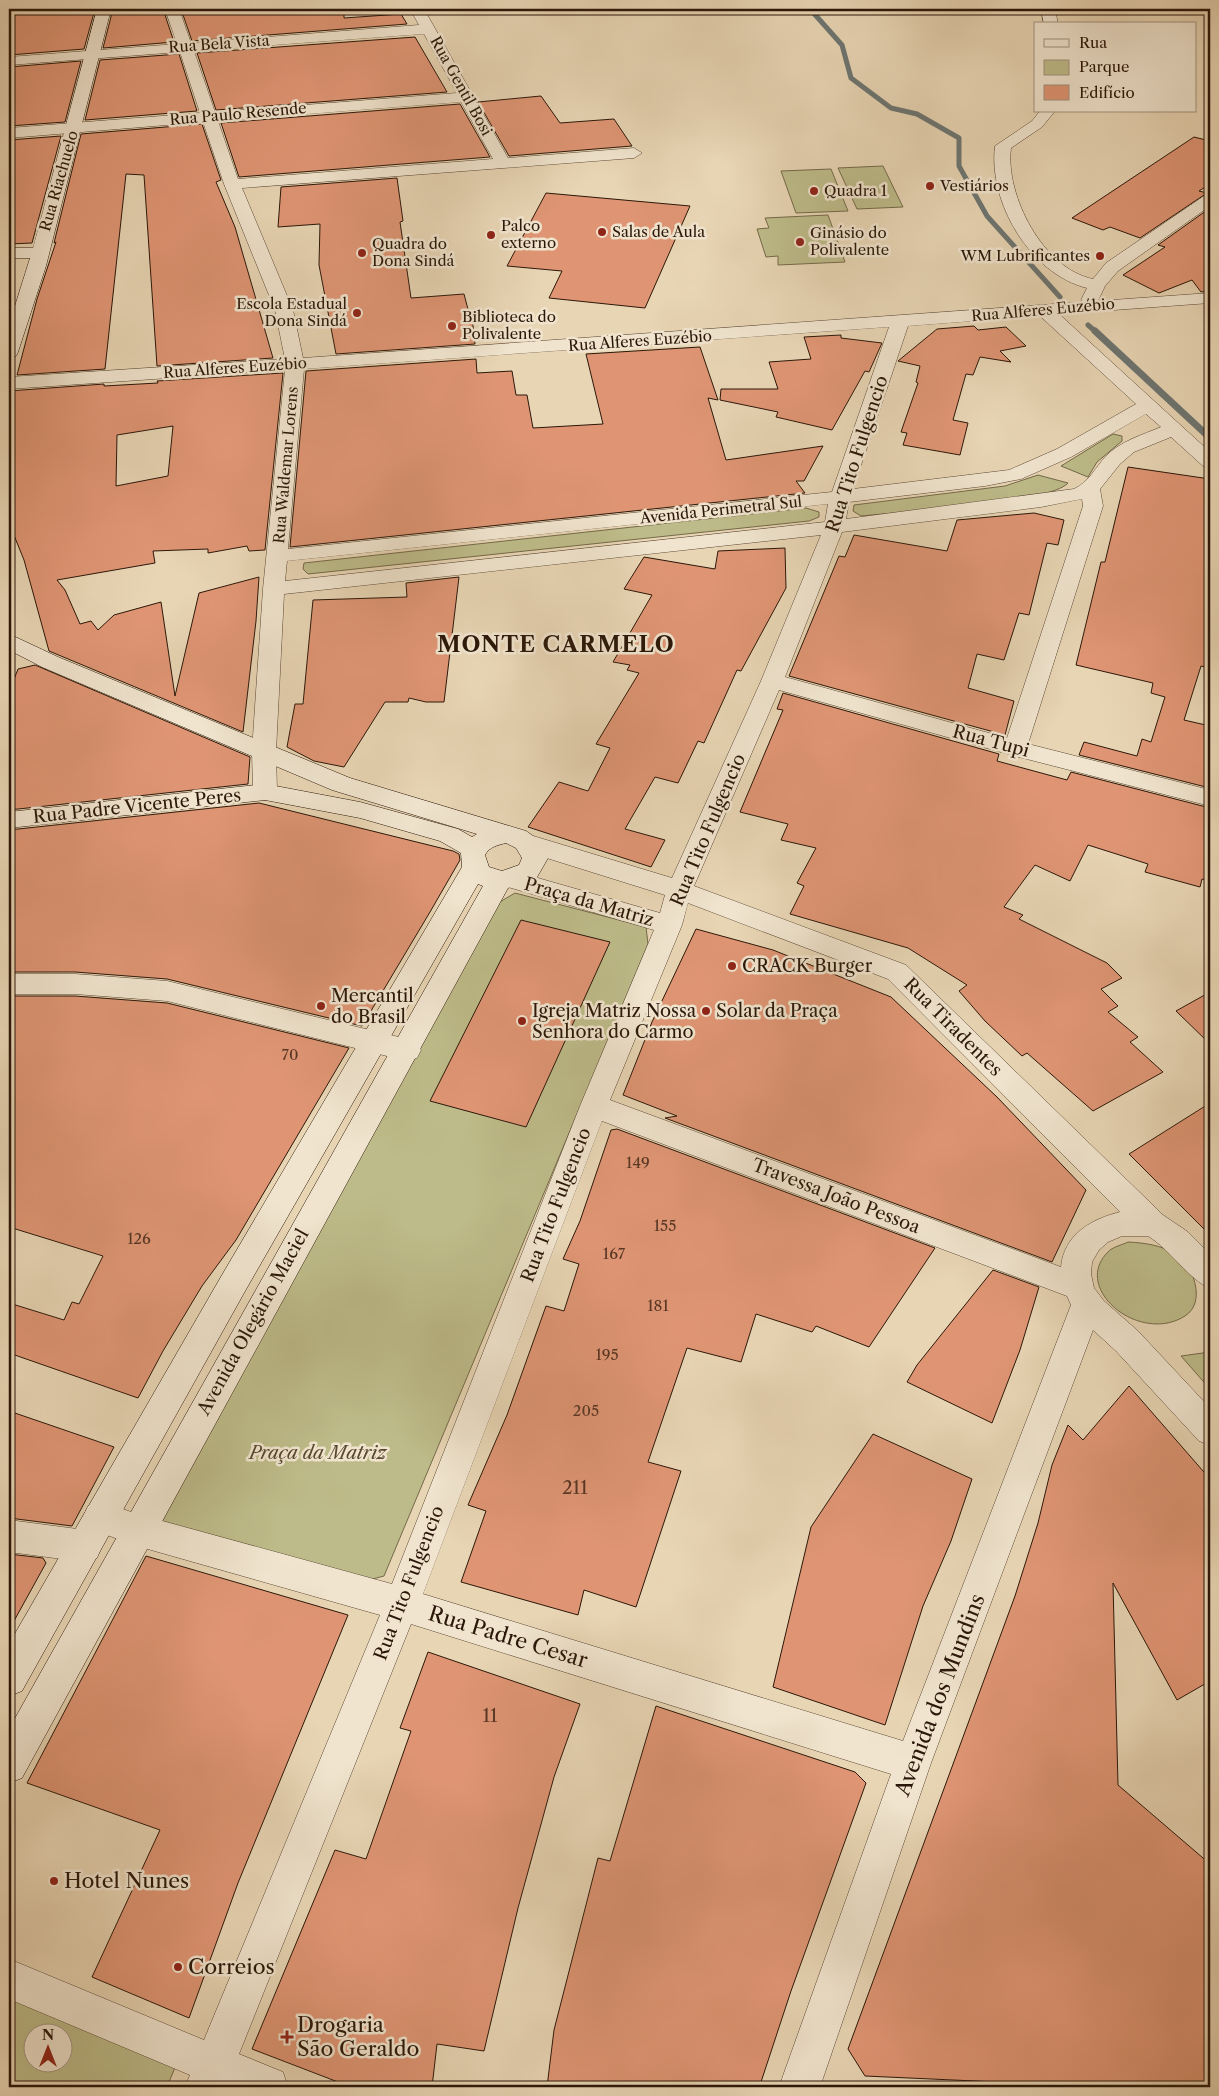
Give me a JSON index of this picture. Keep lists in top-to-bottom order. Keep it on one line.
{"streets":{"street":["Rua Bela Vista","Rua Gentil Bosi","Rua Paulo Resende","Rua Riachuelo","Rua Alferes Euzébio","Rua Tito Fulgencio","Rua Waldemar Lorens","Avenida Perimetral Sul","Rua Tupi","Rua Padre Vicente Peres","Praça da Matriz","Rua Tiradentes","Travessa João Pessoa","Avenida Olegário Maciel","Rua Padre Cesar","Avenida dos Mundins"]},"crossings":[["Rua Bela Vista","Rua Gentil Bosi"],["Rua Bela Vista","Rua Riachuelo"],["Rua Bela Vista","Rua Waldemar Lorens"],["Rua Gentil Bosi","Rua Paulo Resende"],["Rua Paulo Resende","Rua Riachuelo"],["Rua Paulo Resende","Rua Waldemar Lorens"],["Rua Alferes Euzébio","Rua Tito Fulgencio"],["Rua Alferes Euzébio","Rua Waldemar Lorens"],["Rua Tito Fulgencio","Avenida Perimetral Sul"],["Rua Tito Fulgencio","Rua Tupi"],["Rua Tito Fulgencio","Praça da Matriz"],["Rua Tito Fulgencio","Rua Tiradentes"],["Rua Tito Fulgencio","Travessa João Pessoa"],["Rua Tito Fulgencio","Rua Padre Cesar"],["Rua Waldemar Lorens","Avenida Perimetral Sul"],["Rua Waldemar Lorens","Rua Padre Vicente Peres"],["Rua Waldemar Lorens","Rua Tiradentes"],["Rua Padre Vicente Peres","Praça da Matriz"],["Rua Padre Vicente Peres","Avenida Olegário Maciel"],["Praça da Matriz","Avenida Olegário Maciel"],["Travessa João Pessoa","Avenida dos Mundins"],["Avenida Olegário Maciel","Rua Padre Cesar"],["Rua Padre Cesar","Avenida dos Mundins"]],"districts":["MONTE CARMELO"],"parks":["Praça da Matriz"],"places":{"other":["Vestiários","Quadra 1","Salas de Aula","Palco externo","Ginásio do Polivalente","Quadra do Dona Sindá","WM Lubrificantes","Escola Estadual Dona Sindá","Biblioteca do Polivalente","CRACK Burger","Mercantil do Brasil","Solar da Praça","Igreja Matriz Nossa Senhora do Carmo","Hotel Nunes","Correios"],"health":["Drogaria São Geraldo"]},"house_numbers":["70","149","155","126","167","181","195","205","211","11"],"legend":["Rua","Parque","Edifício"],"north":"top"}
